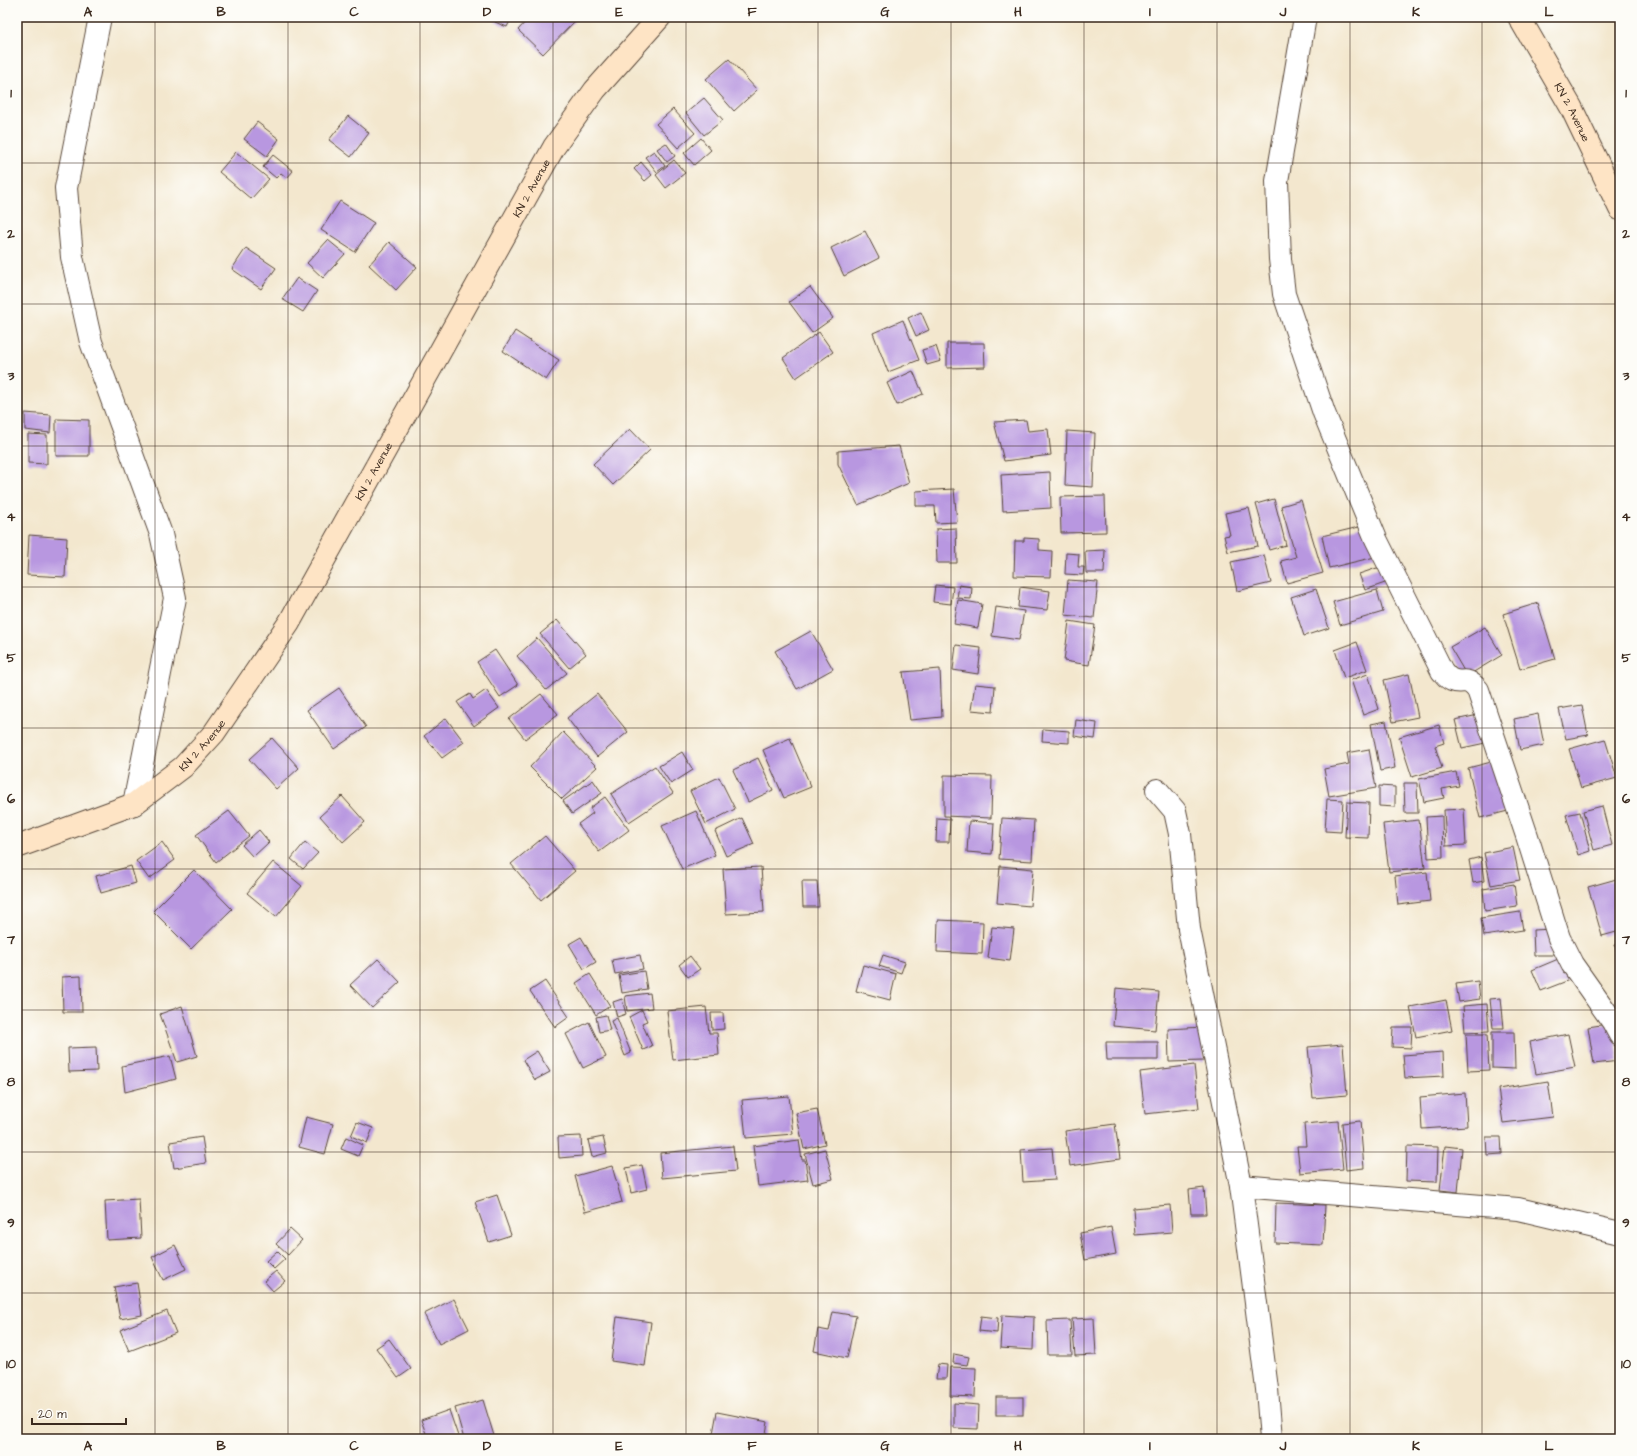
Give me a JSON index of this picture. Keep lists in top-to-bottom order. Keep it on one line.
{"streets":{"main road":["KN 2 Avenue"]},"scale_bar":"20 m","grid":{"columns":["A","B","C","D","E","F","G","H","I","J","K","L"],"rows":["1","2","3","4","5","6","7","8","9","10"]}}
